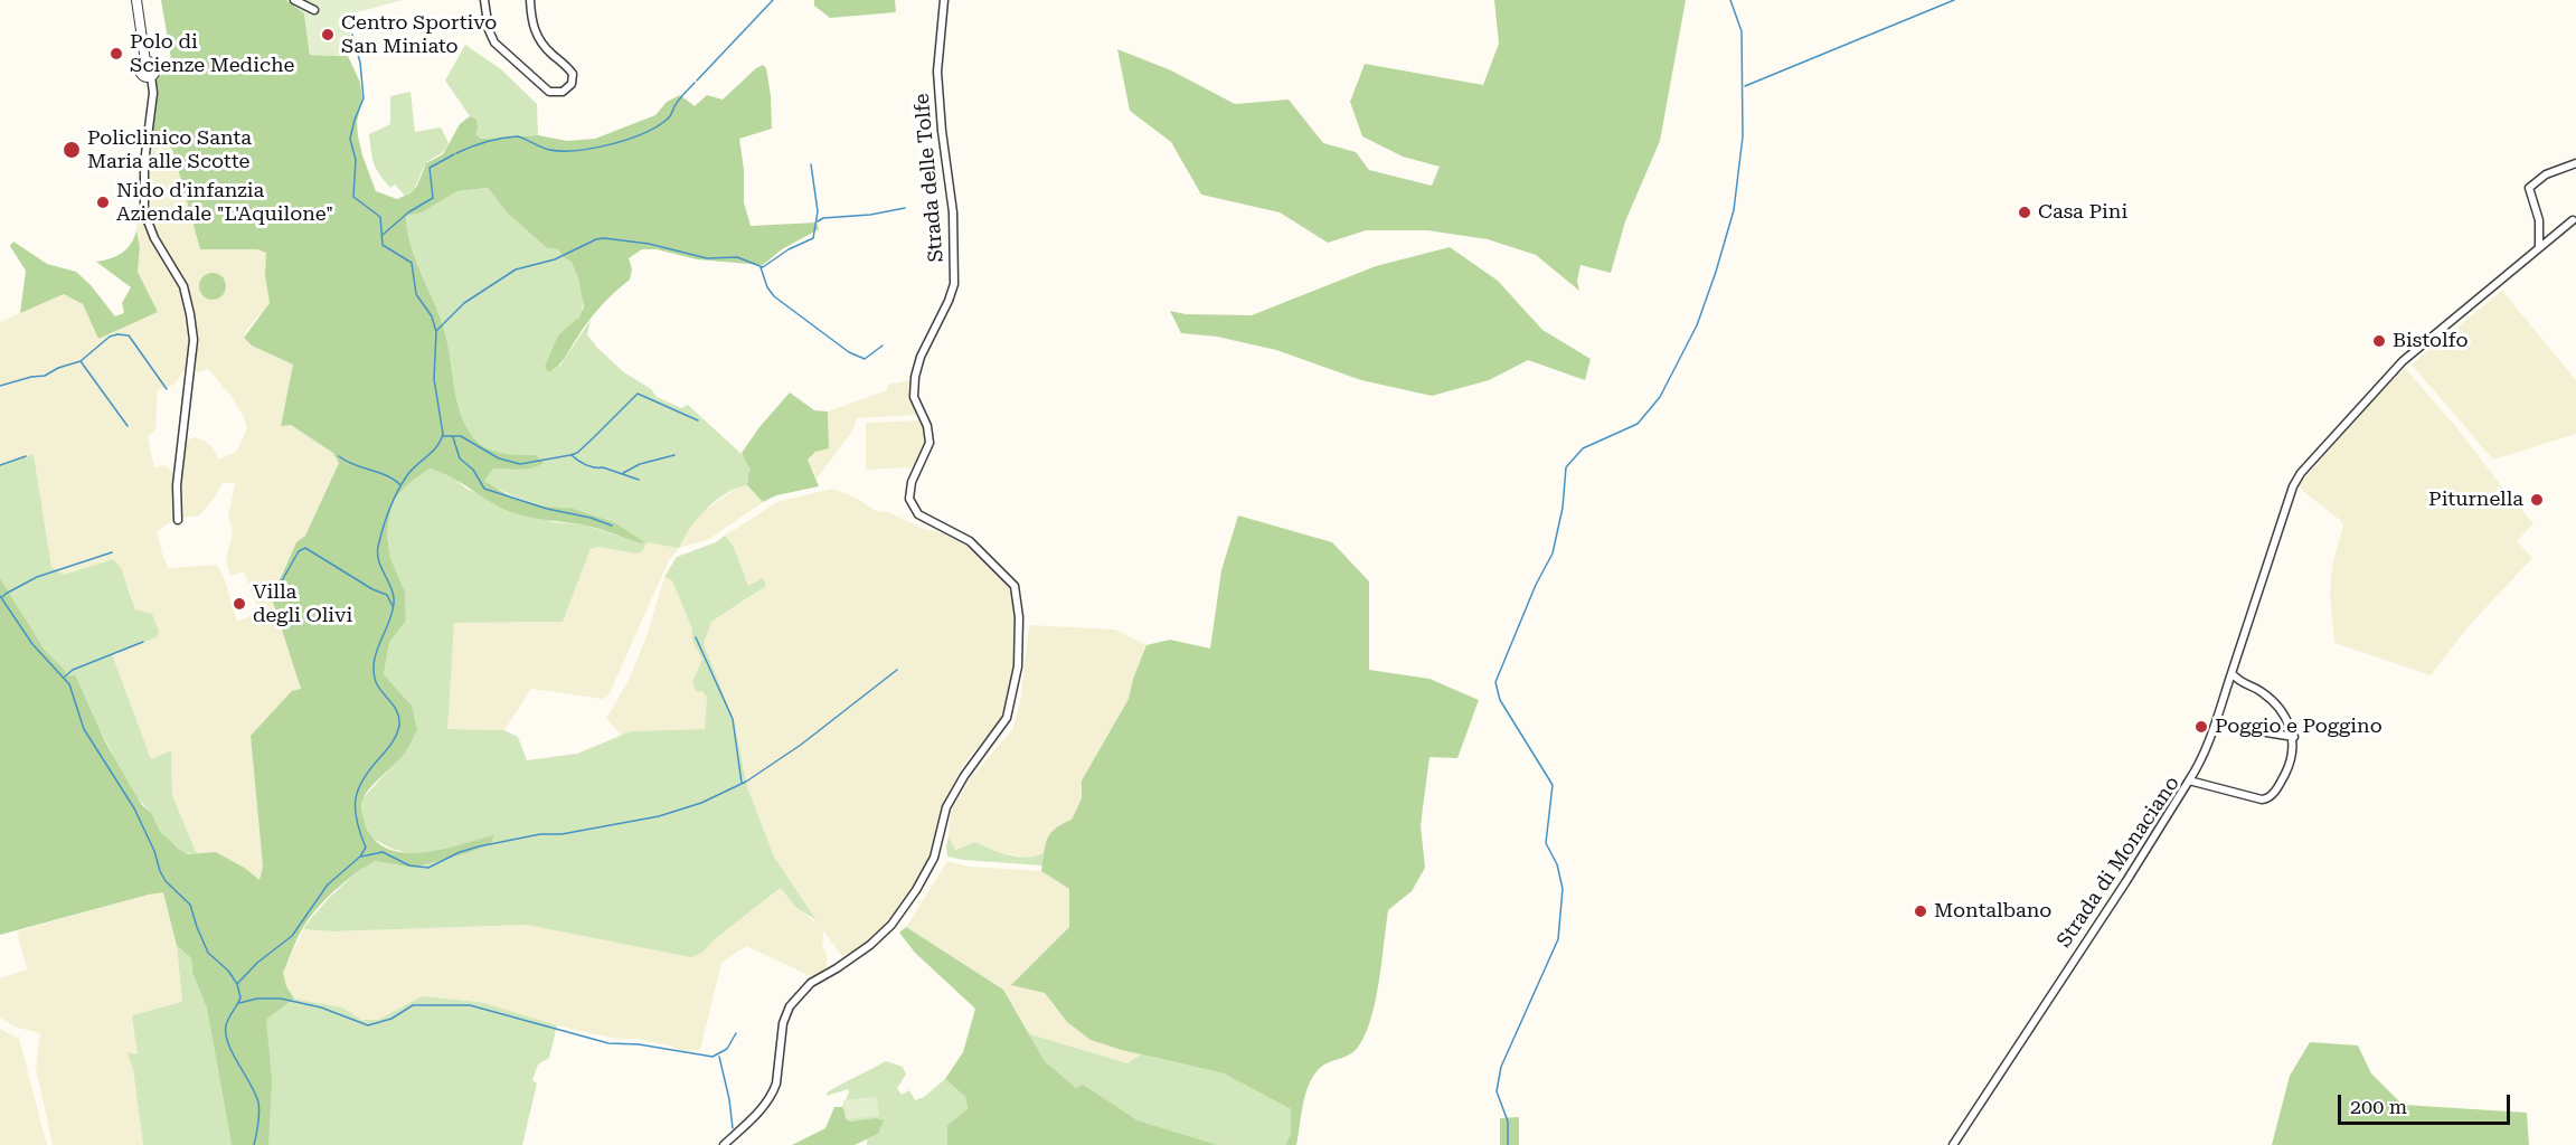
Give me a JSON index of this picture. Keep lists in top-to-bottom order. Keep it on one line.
{"streets":{"street":["Strada delle Tolfe","Strada di Monaciano"]},"places":["Centro Sportivo San Miniato","Polo di Scienze Mediche","Policlinico Santa Maria alle Scotte","Nido d'infanzia Aziendale \"L'Aquilone\"","Casa Pini","Bistolfo","Piturnella","Villa degli Olivi","Poggio e Poggino","Montalbano"],"scale_bar":"200 m"}
